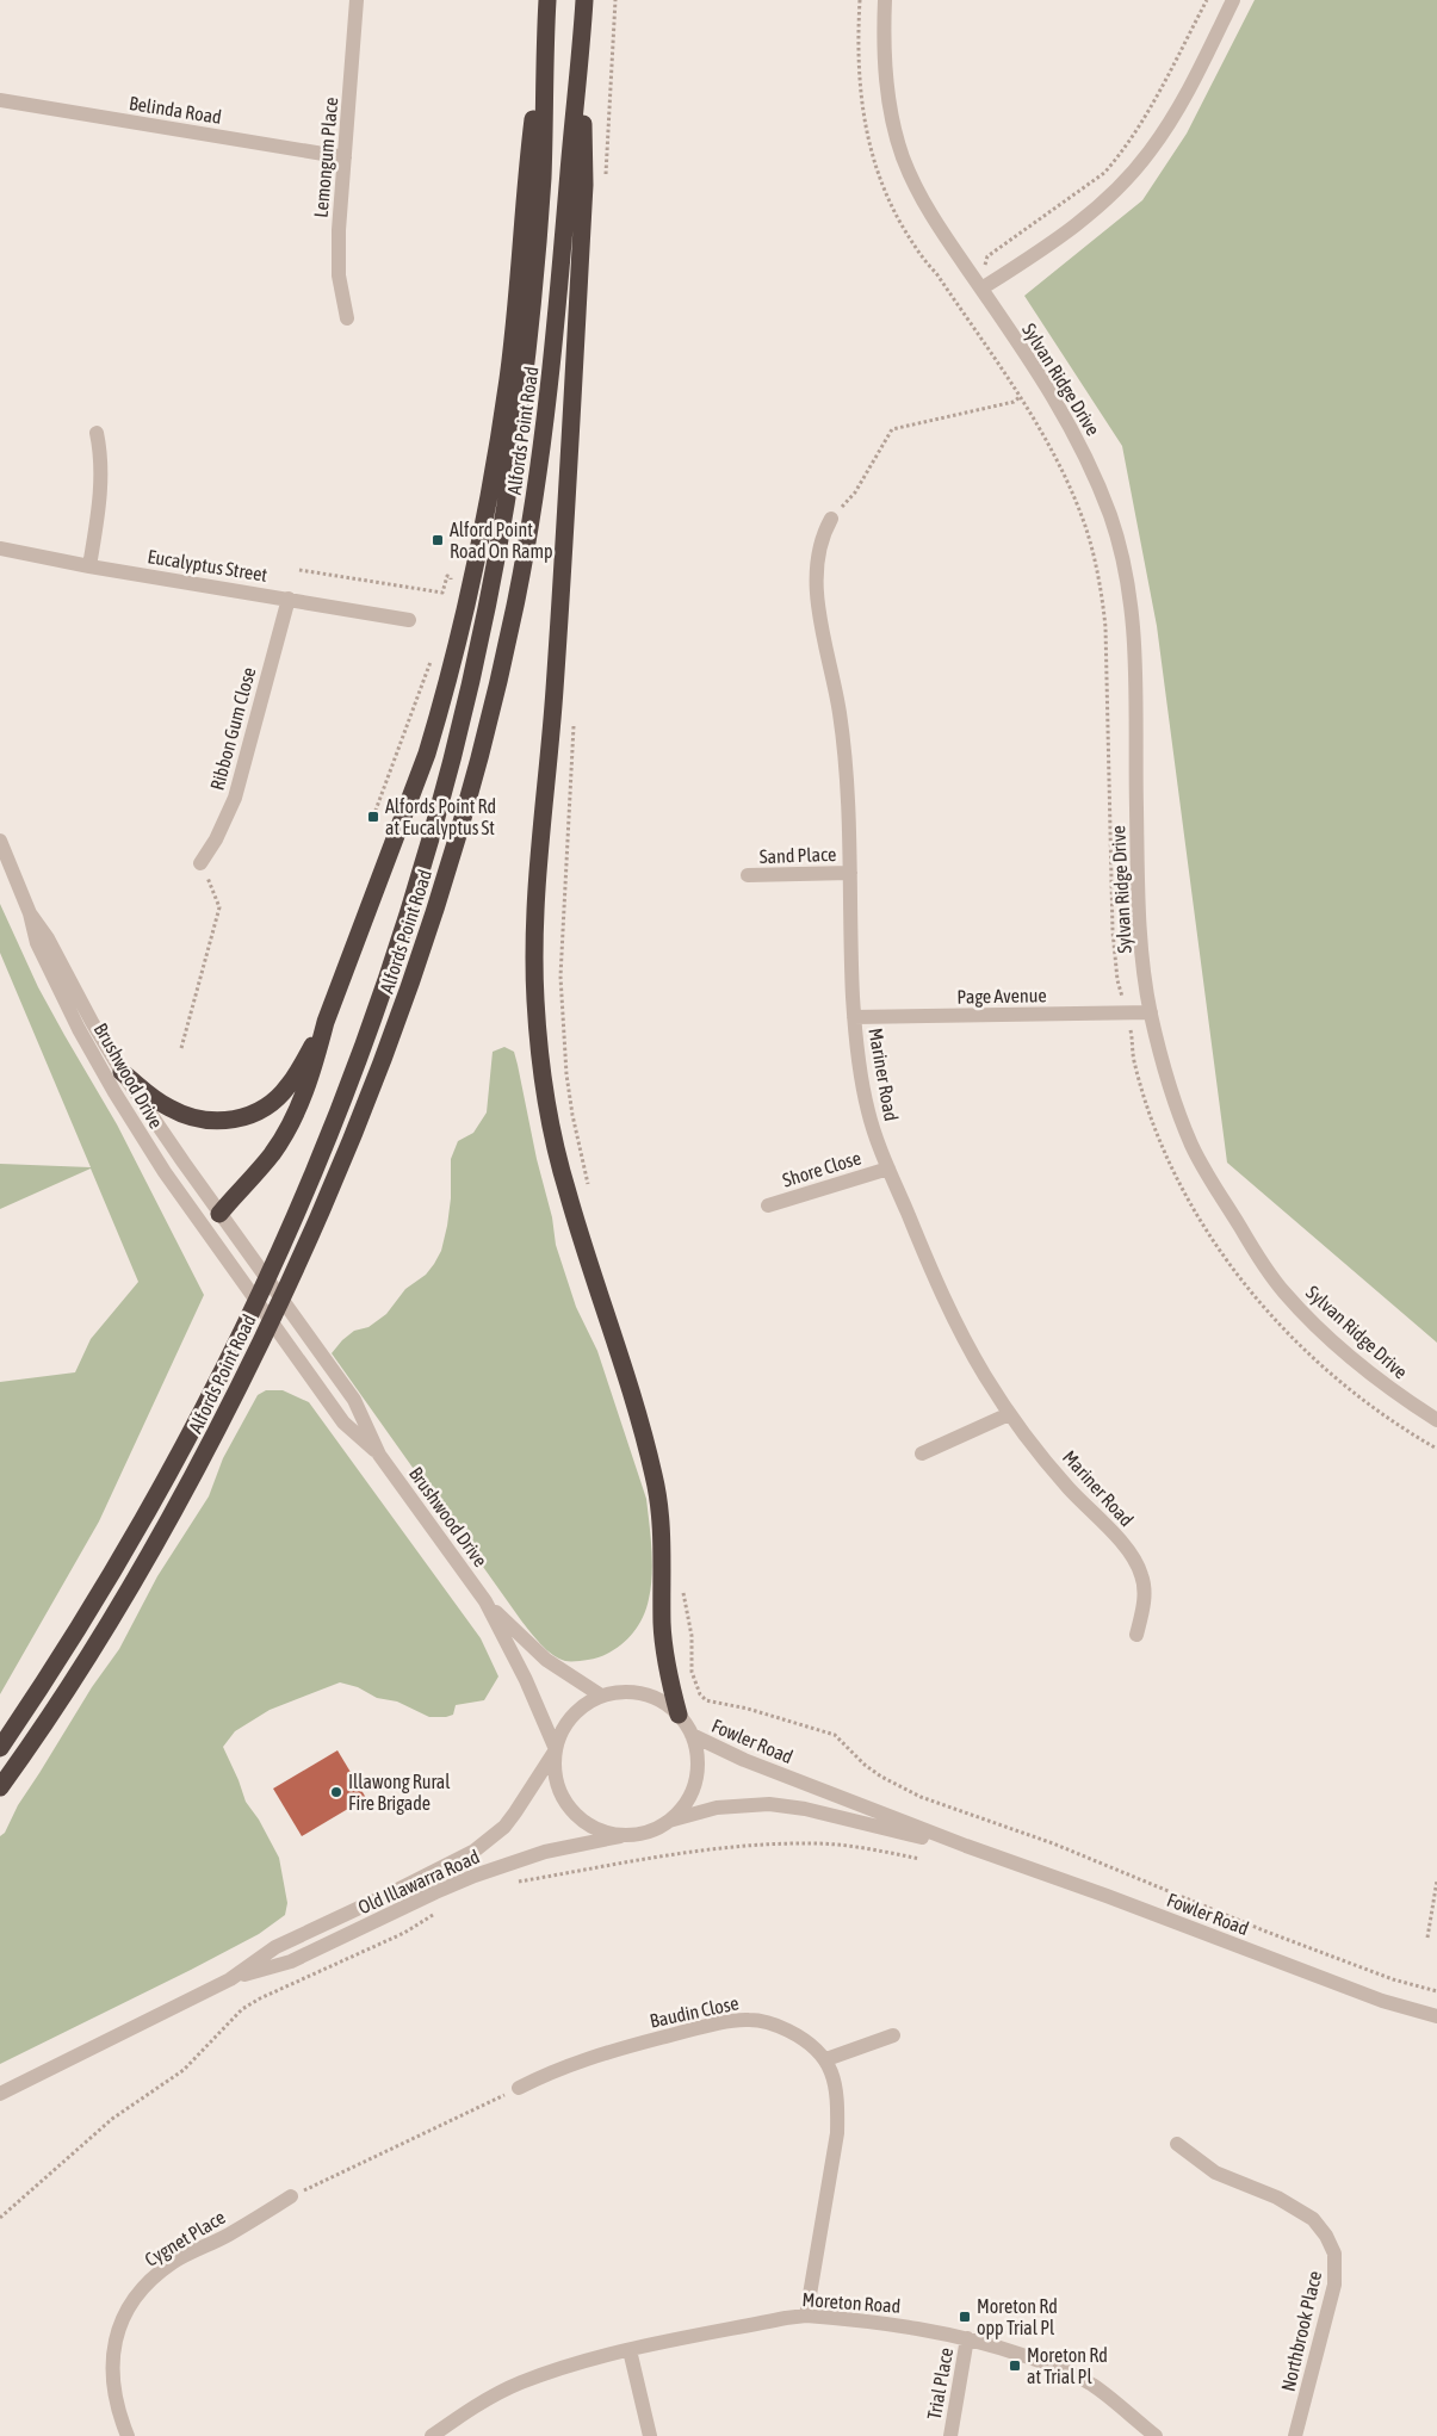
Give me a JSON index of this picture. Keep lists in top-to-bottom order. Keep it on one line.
{"streets":{"highway":["Alfords Point Road"],"street":["Belinda Road","Lemongum Place","Sylvan Ridge Drive","Eucalyptus Street","Ribbon Gum Close","Sand Place","Page Avenue","Mariner Road","Brushwood Drive","Shore Close","Fowler Road","Old Illawarra Road","Baudin Close","Cygnet Place","Moreton Road","Northbrook Place","Trial Place"]},"crossings":[["Belinda Road","Lemongum Place"],["Sylvan Ridge Drive","Page Avenue"],["Eucalyptus Street","Ribbon Gum Close"],["Sand Place","Mariner Road"],["Page Avenue","Mariner Road"],["Mariner Road","Shore Close"],["Brushwood Drive","Fowler Road"],["Brushwood Drive","Old Illawarra Road"],["Fowler Road","Old Illawarra Road"],["Moreton Road","Trial Place"]],"places":{"transit":["Alford Point Road On Ramp","Alfords Point Rd at Eucalyptus St","Moreton Rd opp Trial Pl","Moreton Rd at Trial Pl"],"other":["Illawong Rural Fire Brigade"]}}
